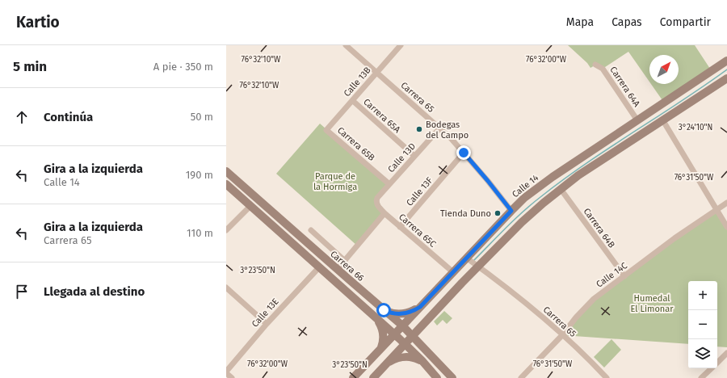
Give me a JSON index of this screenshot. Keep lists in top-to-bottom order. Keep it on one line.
{"streets":{"street":["Calle 13B","Carrera 64A","Carrera 65","Carrera 65A","Carrera 65B","Calle 13D","Calle 14","Calle 13F","Carrera 64B","Carrera 65C","Carrera 66","Calle 14C","Calle 13E"]},"crossings":[["Calle 13B","Carrera 65"],["Calle 13B","Carrera 65A"],["Calle 13B","Carrera 65B"],["Carrera 64A","Calle 14"],["Carrera 65","Calle 13D"],["Carrera 65","Calle 14"],["Carrera 65","Calle 13F"],["Carrera 65","Calle 14C"],["Carrera 65A","Calle 13D"],["Carrera 65B","Calle 13D"],["Calle 13D","Carrera 65C"],["Calle 14","Carrera 65C"],["Calle 14","Carrera 66"],["Calle 13F","Carrera 65C"],["Carrera 64B","Calle 14C"]],"parks":["Parque de la Hormiga","Humedal El Limonar"],"places":["Bodegas del Campo","Tienda Duno"],"north":"top right","page":{"header":"Kartio","nav":["Mapa","Capas","Compartir"],"heading":["5 min","A pie · 350 m"],"list":[["Continúa","50 m"],["Gira a la izquierda","Calle 14","190 m"],["Gira a la izquierda","Carrera 65","110 m"],"Llegada al destino"],"map_buttons":["+","−"]},"coordinates":["76°32'00\"W","76°32'10\"W","3°24'10\"N","76°31'50\"W","3°23'50\"N"]}
